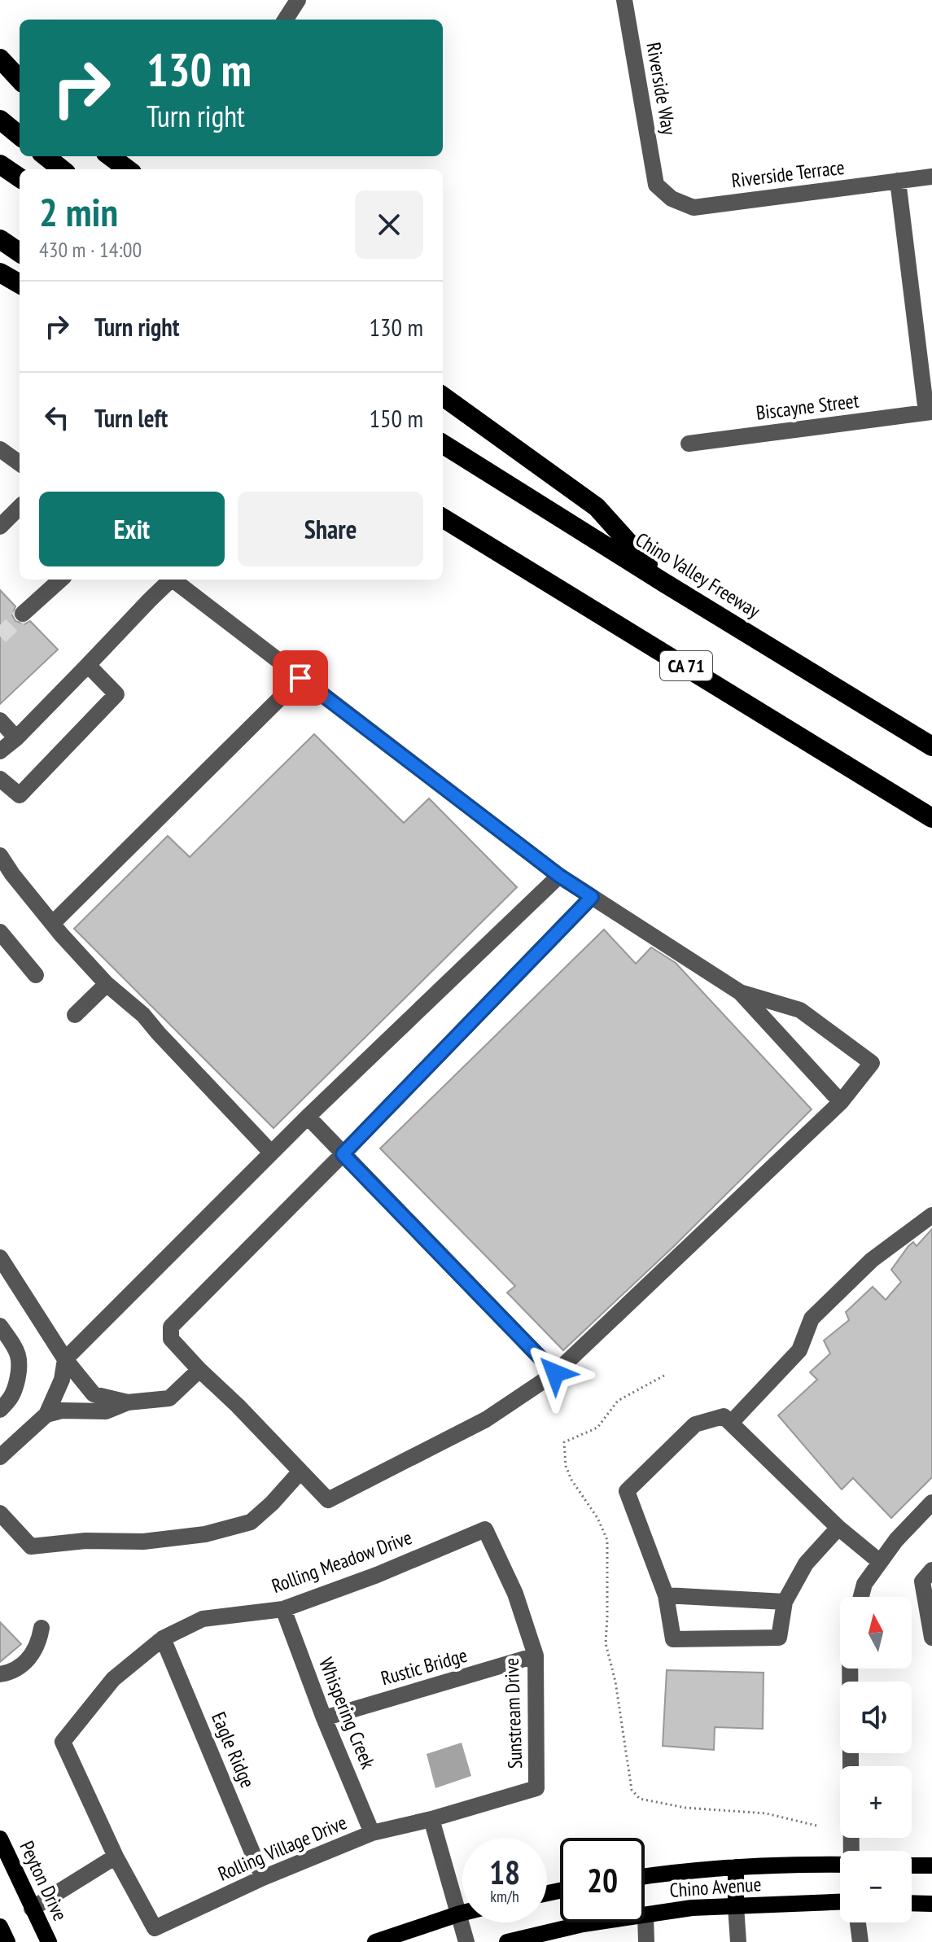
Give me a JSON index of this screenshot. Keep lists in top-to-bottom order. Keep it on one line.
{"streets":{"highway":["Chino Valley Freeway","CA 71"],"main road":["Peyton Drive","Chino Avenue"],"street":["Riverside Way","Riverside Terrace","Biscayne Street","Rolling Meadow Drive","Rustic Bridge","Whispering Creek","Sunstream Drive","Eagle Ridge","Rolling Village Drive"]},"crossings":[["Riverside Way","Riverside Terrace"],["Rolling Meadow Drive","Whispering Creek"],["Rolling Meadow Drive","Sunstream Drive"],["Rolling Meadow Drive","Eagle Ridge"],["Rolling Meadow Drive","Rolling Village Drive"],["Rustic Bridge","Whispering Creek"],["Rustic Bridge","Sunstream Drive"],["Whispering Creek","Rolling Village Drive"],["Sunstream Drive","Rolling Village Drive"],["Eagle Ridge","Rolling Village Drive"]],"north":"top","page":{"turn":["130 m","Turn right"],"heading":["2 min","430 m · 14:00"],"list":[{"name":"Turn right","value":"130 m"},{"name":"Turn left","value":"150 m"}],"buttons":["Exit","Share"],"map_buttons":["+","−"],"speed":"18 km/h","limit":"20"}}
